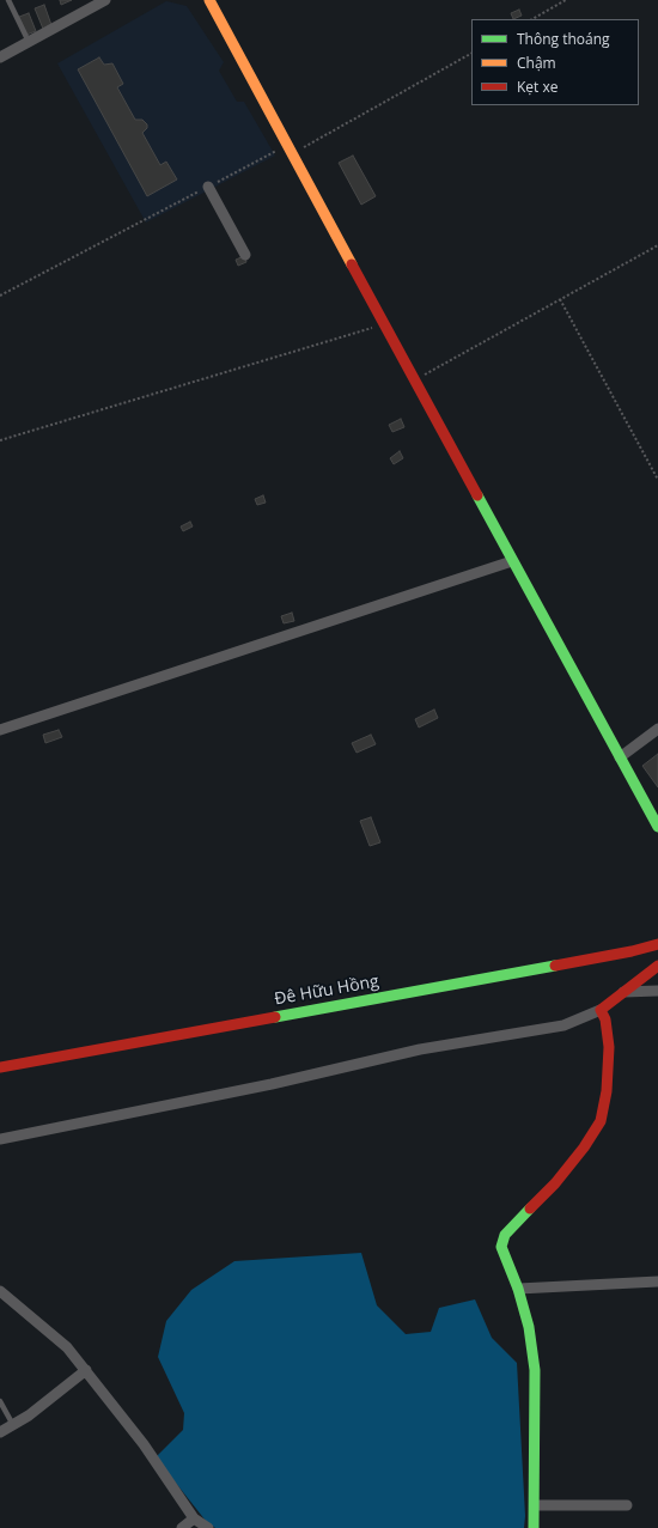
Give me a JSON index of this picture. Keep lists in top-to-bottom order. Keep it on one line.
{"streets":{"street":["Đê Hữu Hồng"]},"legend":["Thông thoáng","Chậm","Kẹt xe"]}
